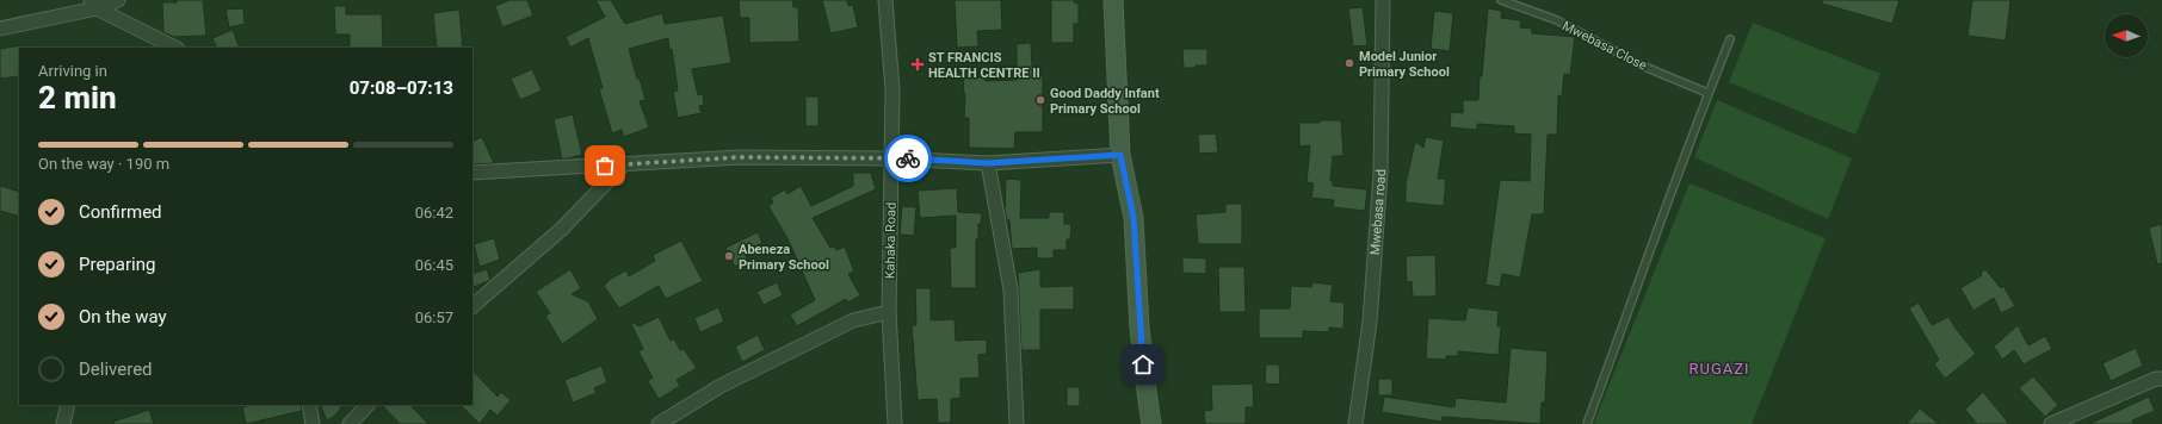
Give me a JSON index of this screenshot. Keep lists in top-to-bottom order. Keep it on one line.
{"streets":{"street":["Mwebasa road","Kahaka Road"],"lane":["Mwebasa Close"]},"districts":["RUGAZI"],"places":{"other":["Model Junior Primary School","Good Daddy Infant Primary School","Abeneza Primary School"],"health":["ST FRANCIS HEALTH CENTRE II"]},"north":"left","page":{"heading":["2 min","Arriving in","07:08–07:13"],"bar":"On the way · 190 m","list":[["Confirmed","06:42"],["Preparing","06:45"],["On the way","06:57"],"Delivered"]}}
